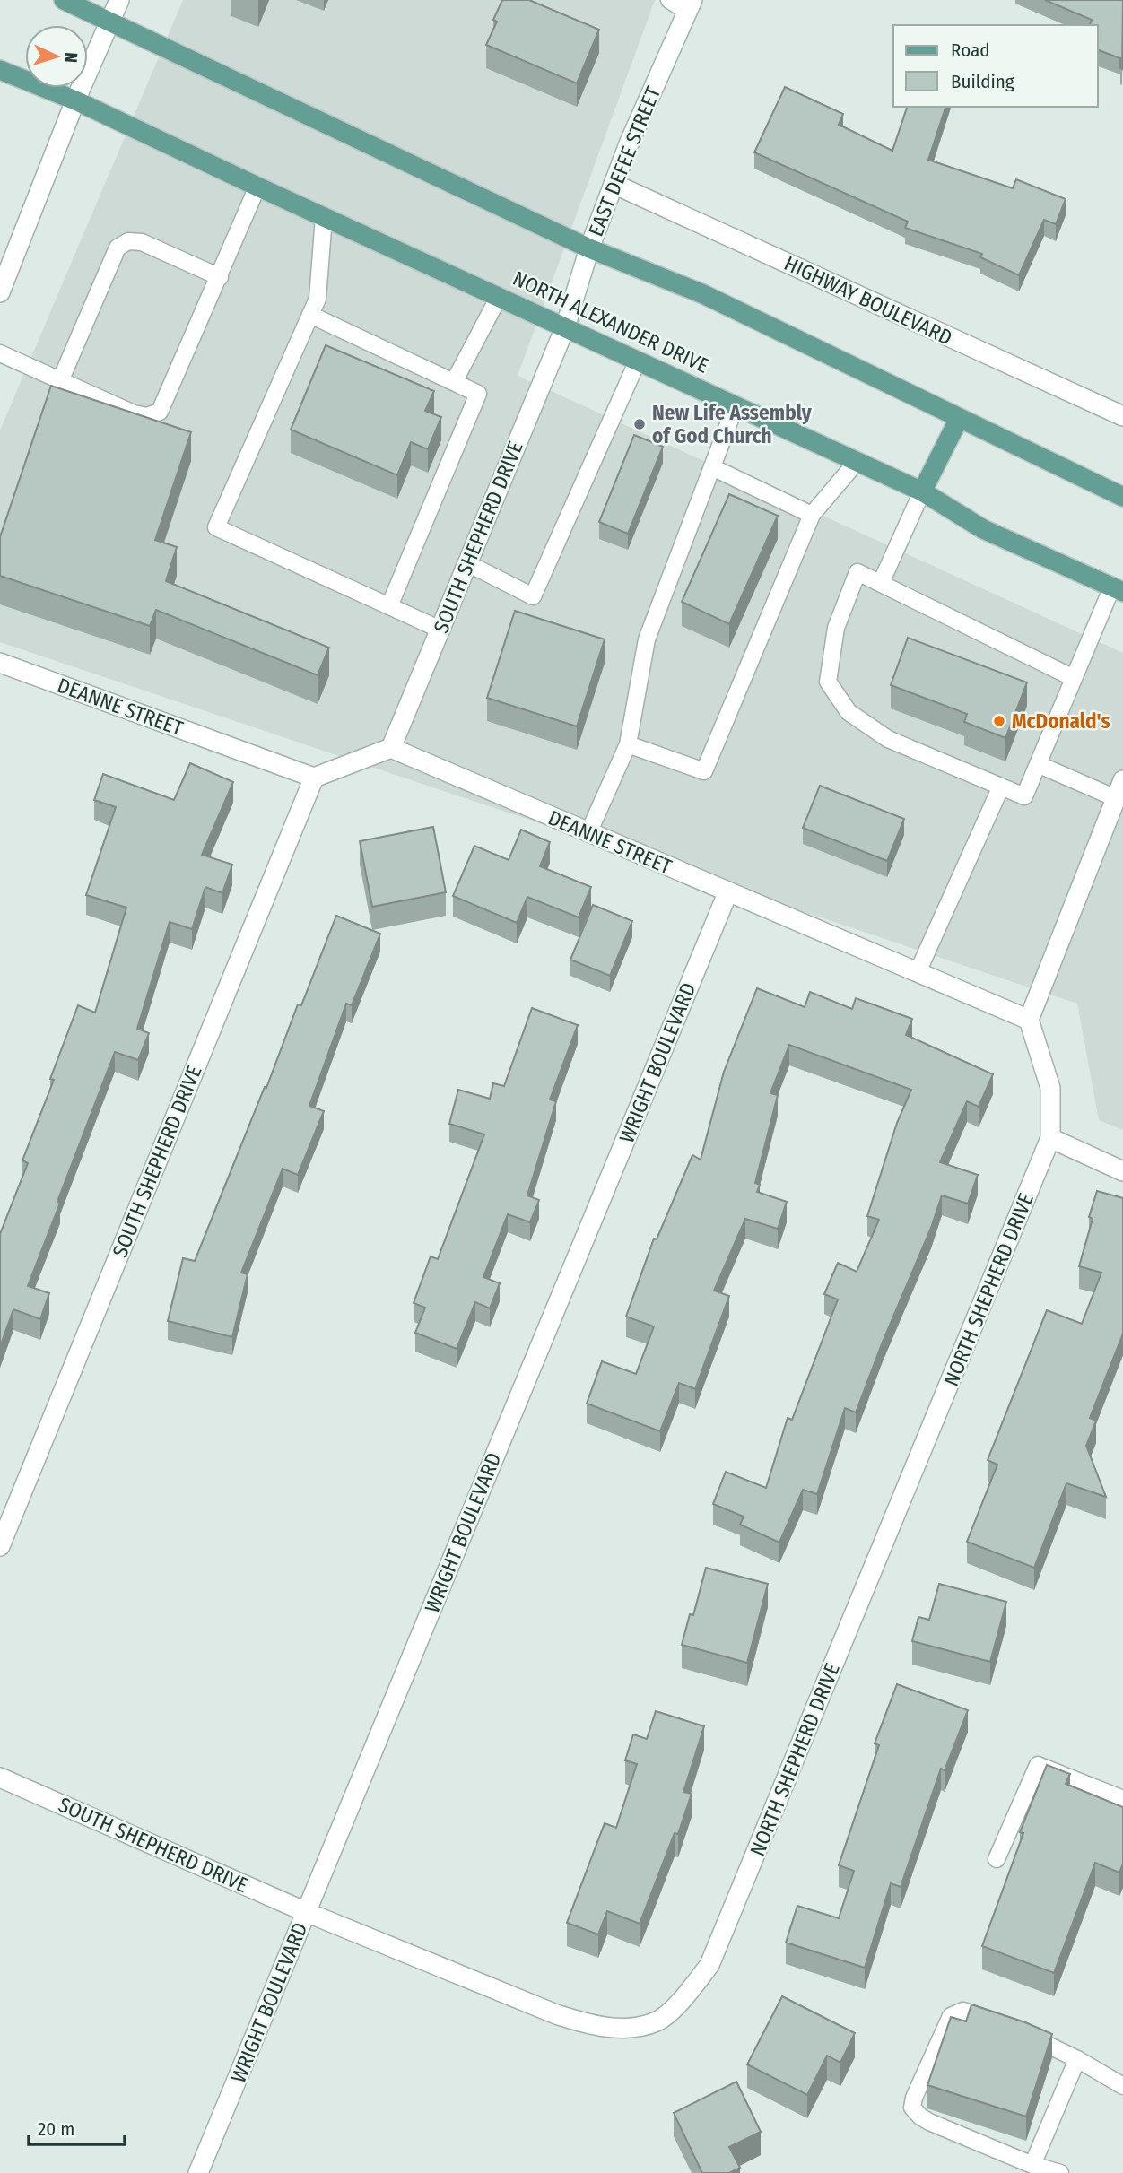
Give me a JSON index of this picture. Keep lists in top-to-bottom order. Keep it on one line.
{"streets":{"main road":["NORTH ALEXANDER DRIVE"],"street":["EAST DEFEE STREET","HIGHWAY BOULEVARD","SOUTH SHEPHERD DRIVE","DEANNE STREET","WRIGHT BOULEVARD","NORTH SHEPHERD DRIVE"]},"crossings":[["EAST DEFEE STREET","HIGHWAY BOULEVARD"],["EAST DEFEE STREET","NORTH ALEXANDER DRIVE"],["EAST DEFEE STREET","SOUTH SHEPHERD DRIVE"],["NORTH ALEXANDER DRIVE","SOUTH SHEPHERD DRIVE"],["SOUTH SHEPHERD DRIVE","DEANNE STREET"],["SOUTH SHEPHERD DRIVE","WRIGHT BOULEVARD"],["SOUTH SHEPHERD DRIVE","NORTH SHEPHERD DRIVE"],["DEANNE STREET","WRIGHT BOULEVARD"],["WRIGHT BOULEVARD","NORTH SHEPHERD DRIVE"]],"places":["New Life Assembly of God Church","McDonald's"],"legend":["Road","Building"],"scale_bar":"20 m","north":"right"}
